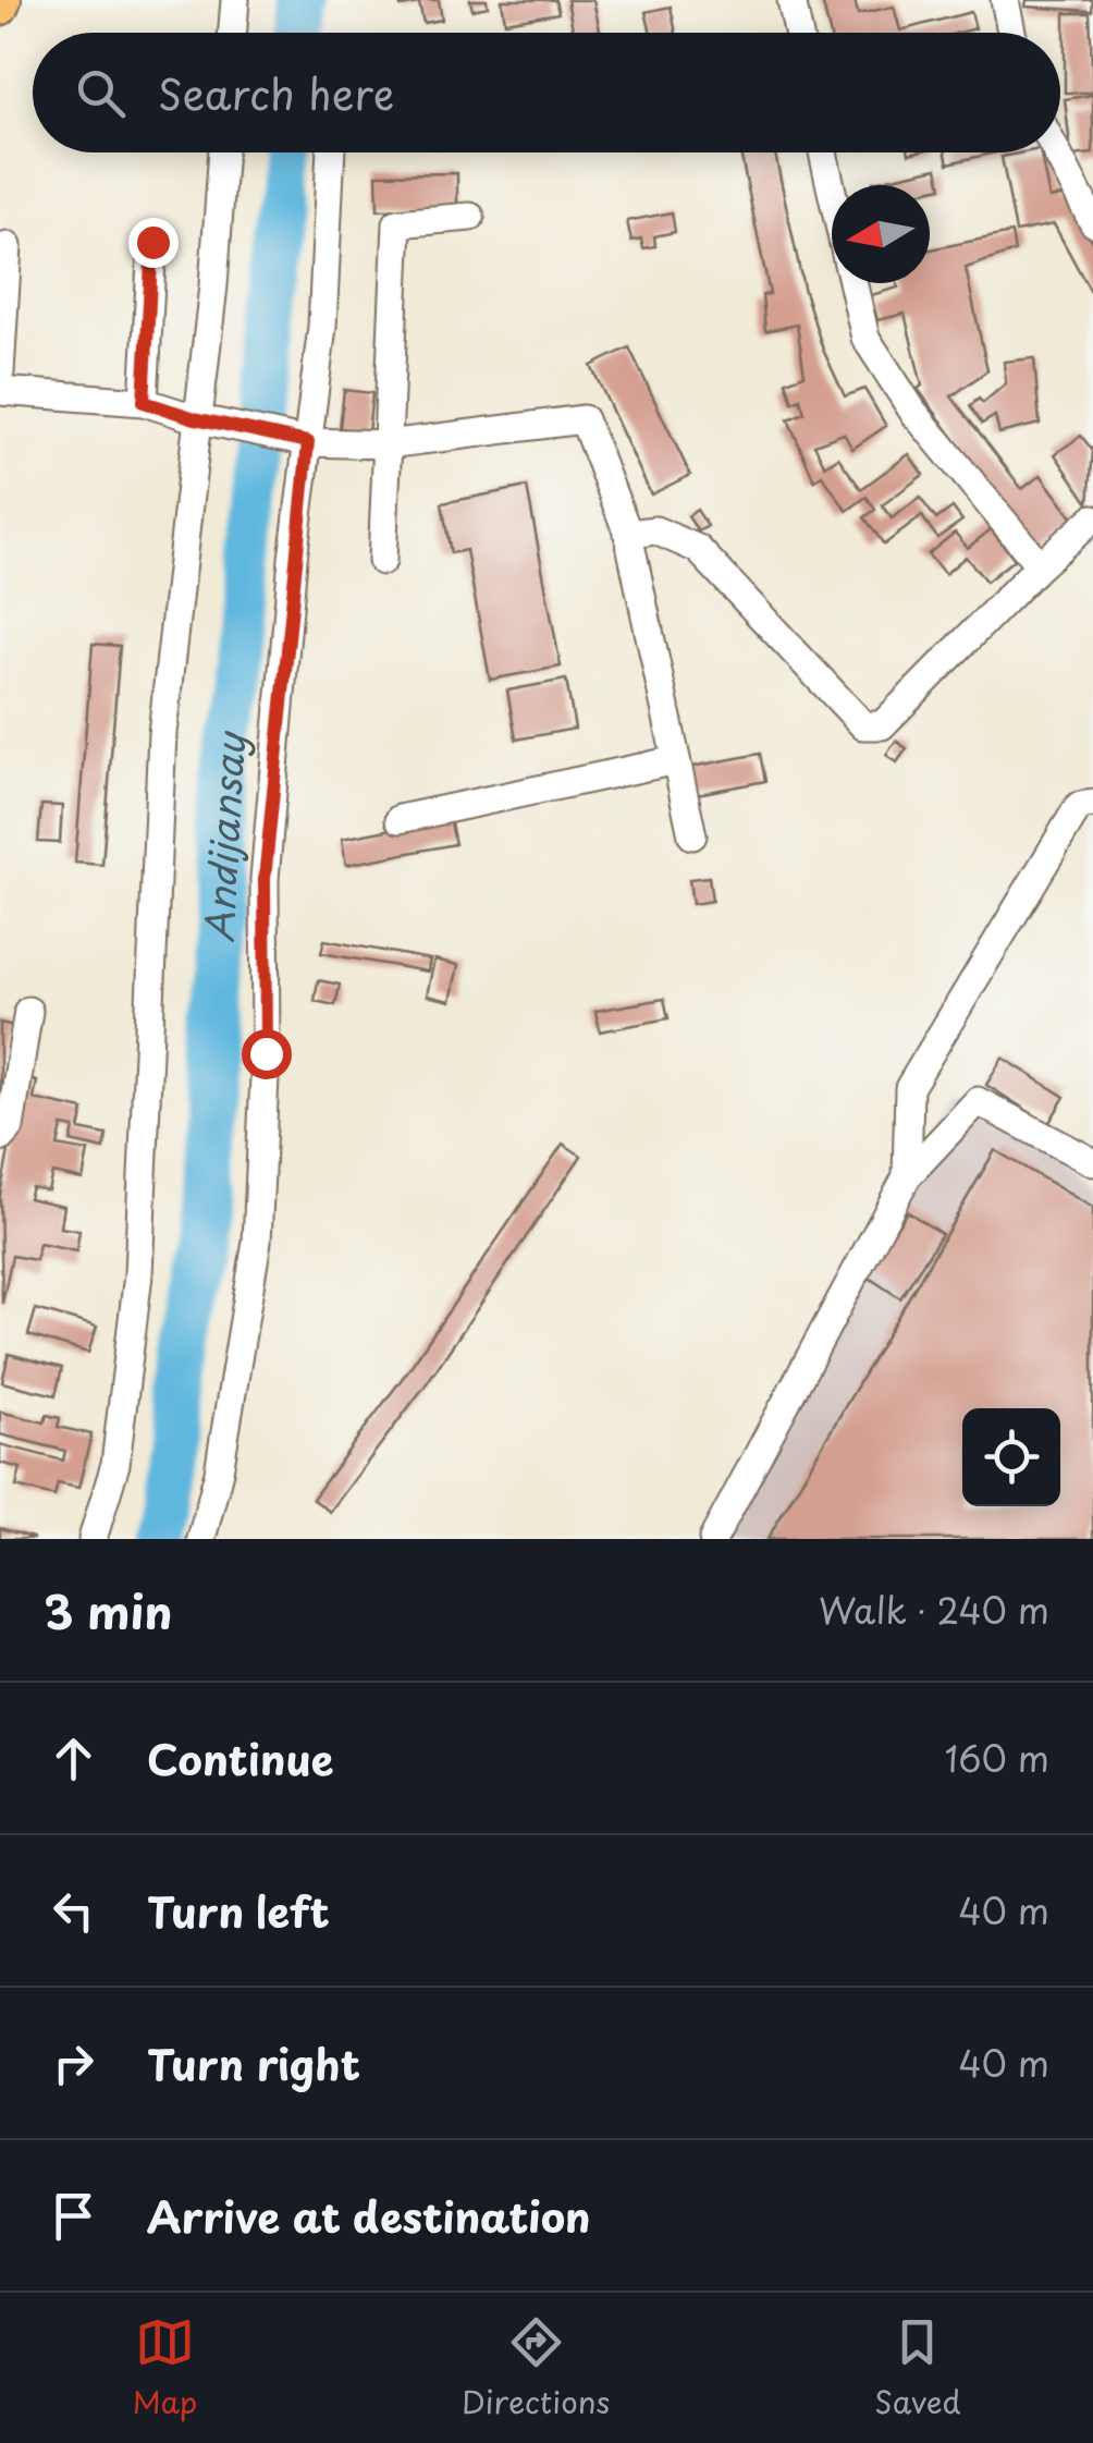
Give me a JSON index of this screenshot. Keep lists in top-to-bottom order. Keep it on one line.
{"water":["Andijansay"],"north":"left","page":{"search":"Search here","heading":["3 min","Walk · 240 m"],"list":[["Continue","160 m"],["Turn left","40 m"],["Turn right","40 m"],"Arrive at destination"],"nav":["Map","Directions","Saved"]}}
